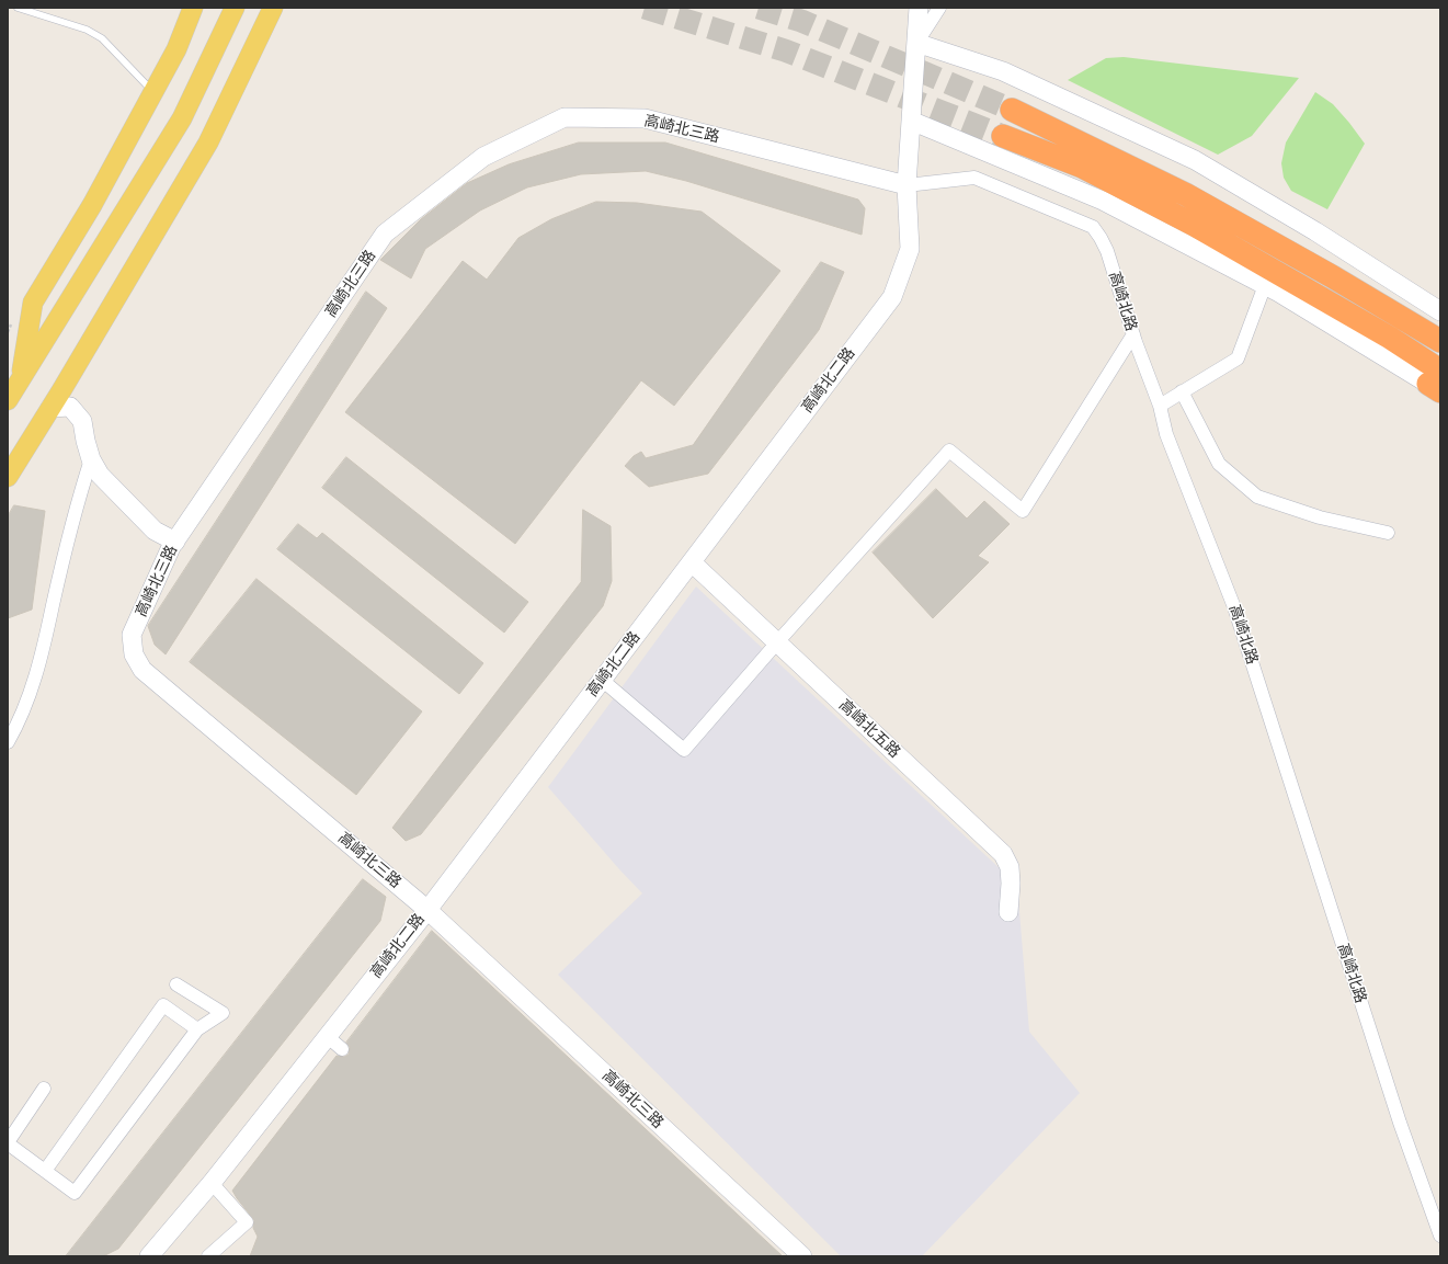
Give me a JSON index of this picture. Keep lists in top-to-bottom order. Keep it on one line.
{"streets":{"street":["高崎北三路","高崎北路","高崎北二路","高崎北五路"]},"crossings":[["高崎北三路","高崎北路"],["高崎北三路","高崎北二路"],["高崎北路","高崎北二路"],["高崎北二路","高崎北五路"]]}
